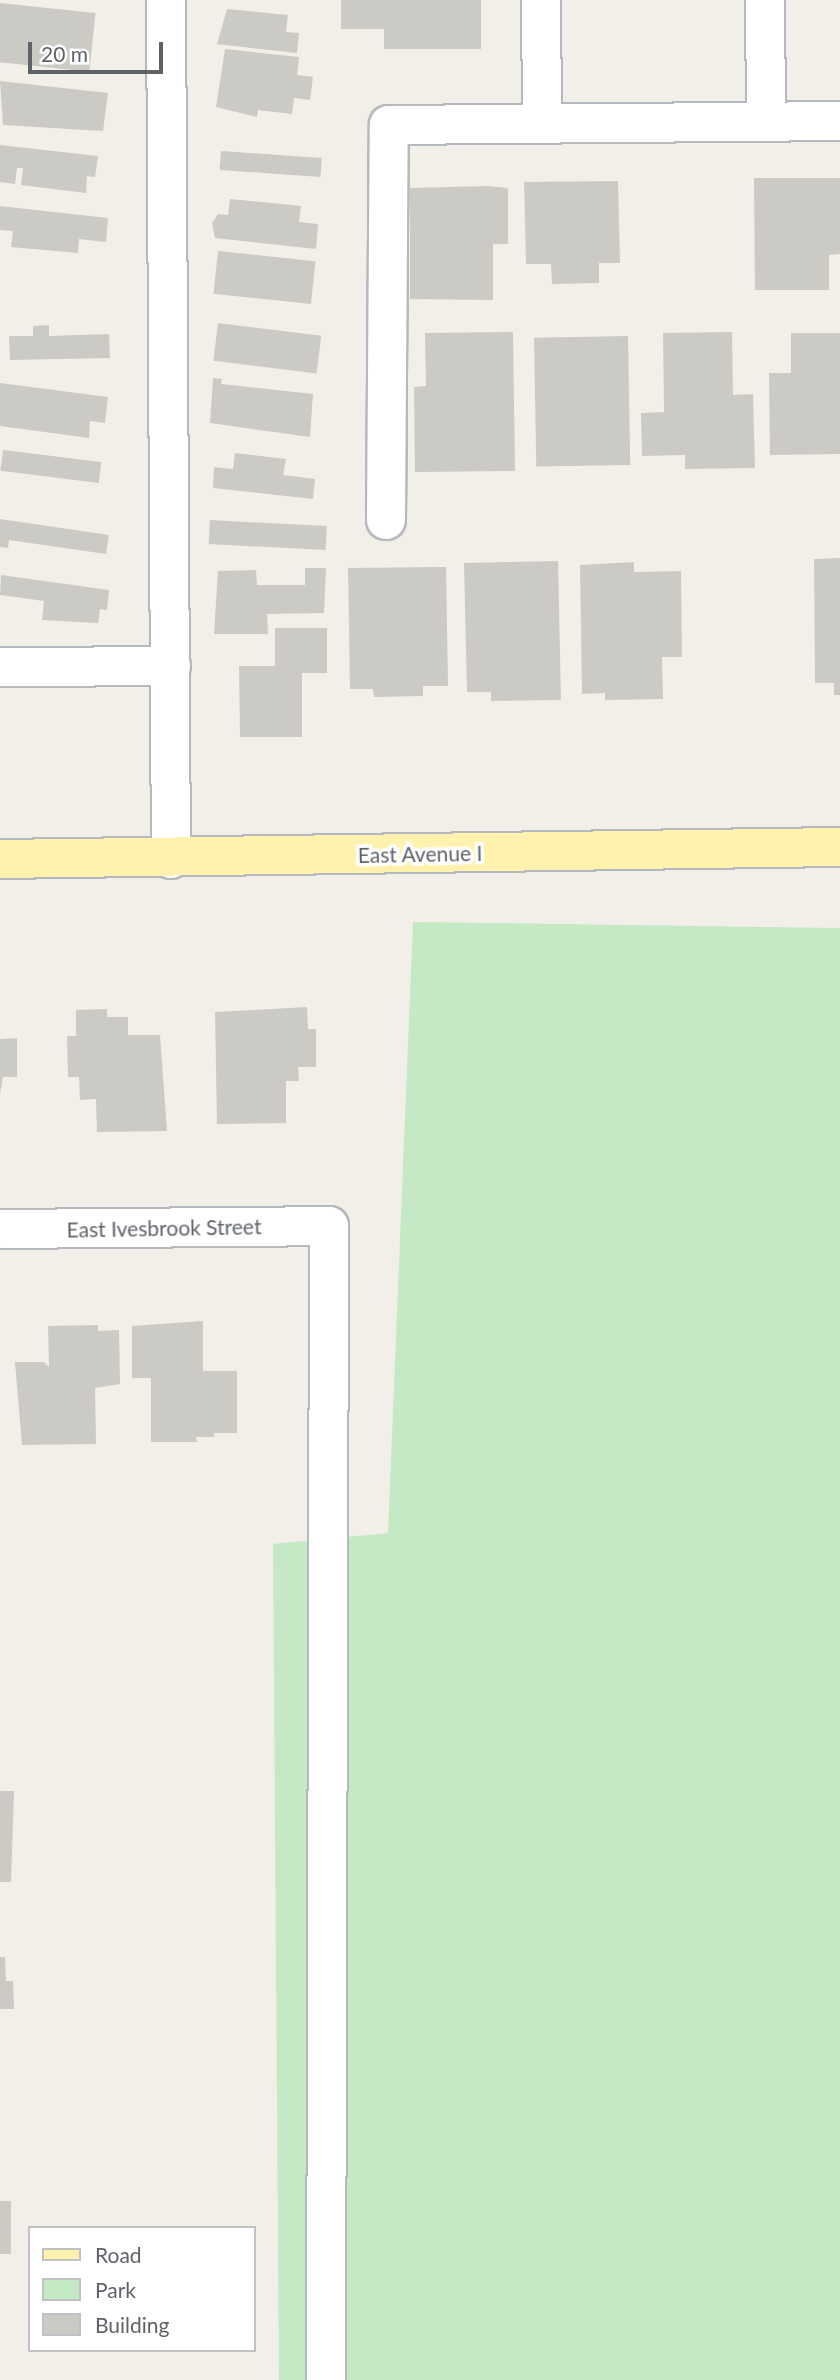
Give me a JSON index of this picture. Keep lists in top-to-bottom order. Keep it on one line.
{"streets":{"main road":["East Avenue I"],"street":["East Ivesbrook Street"]},"legend":["Road","Park","Building"],"scale_bar":"20 m"}
